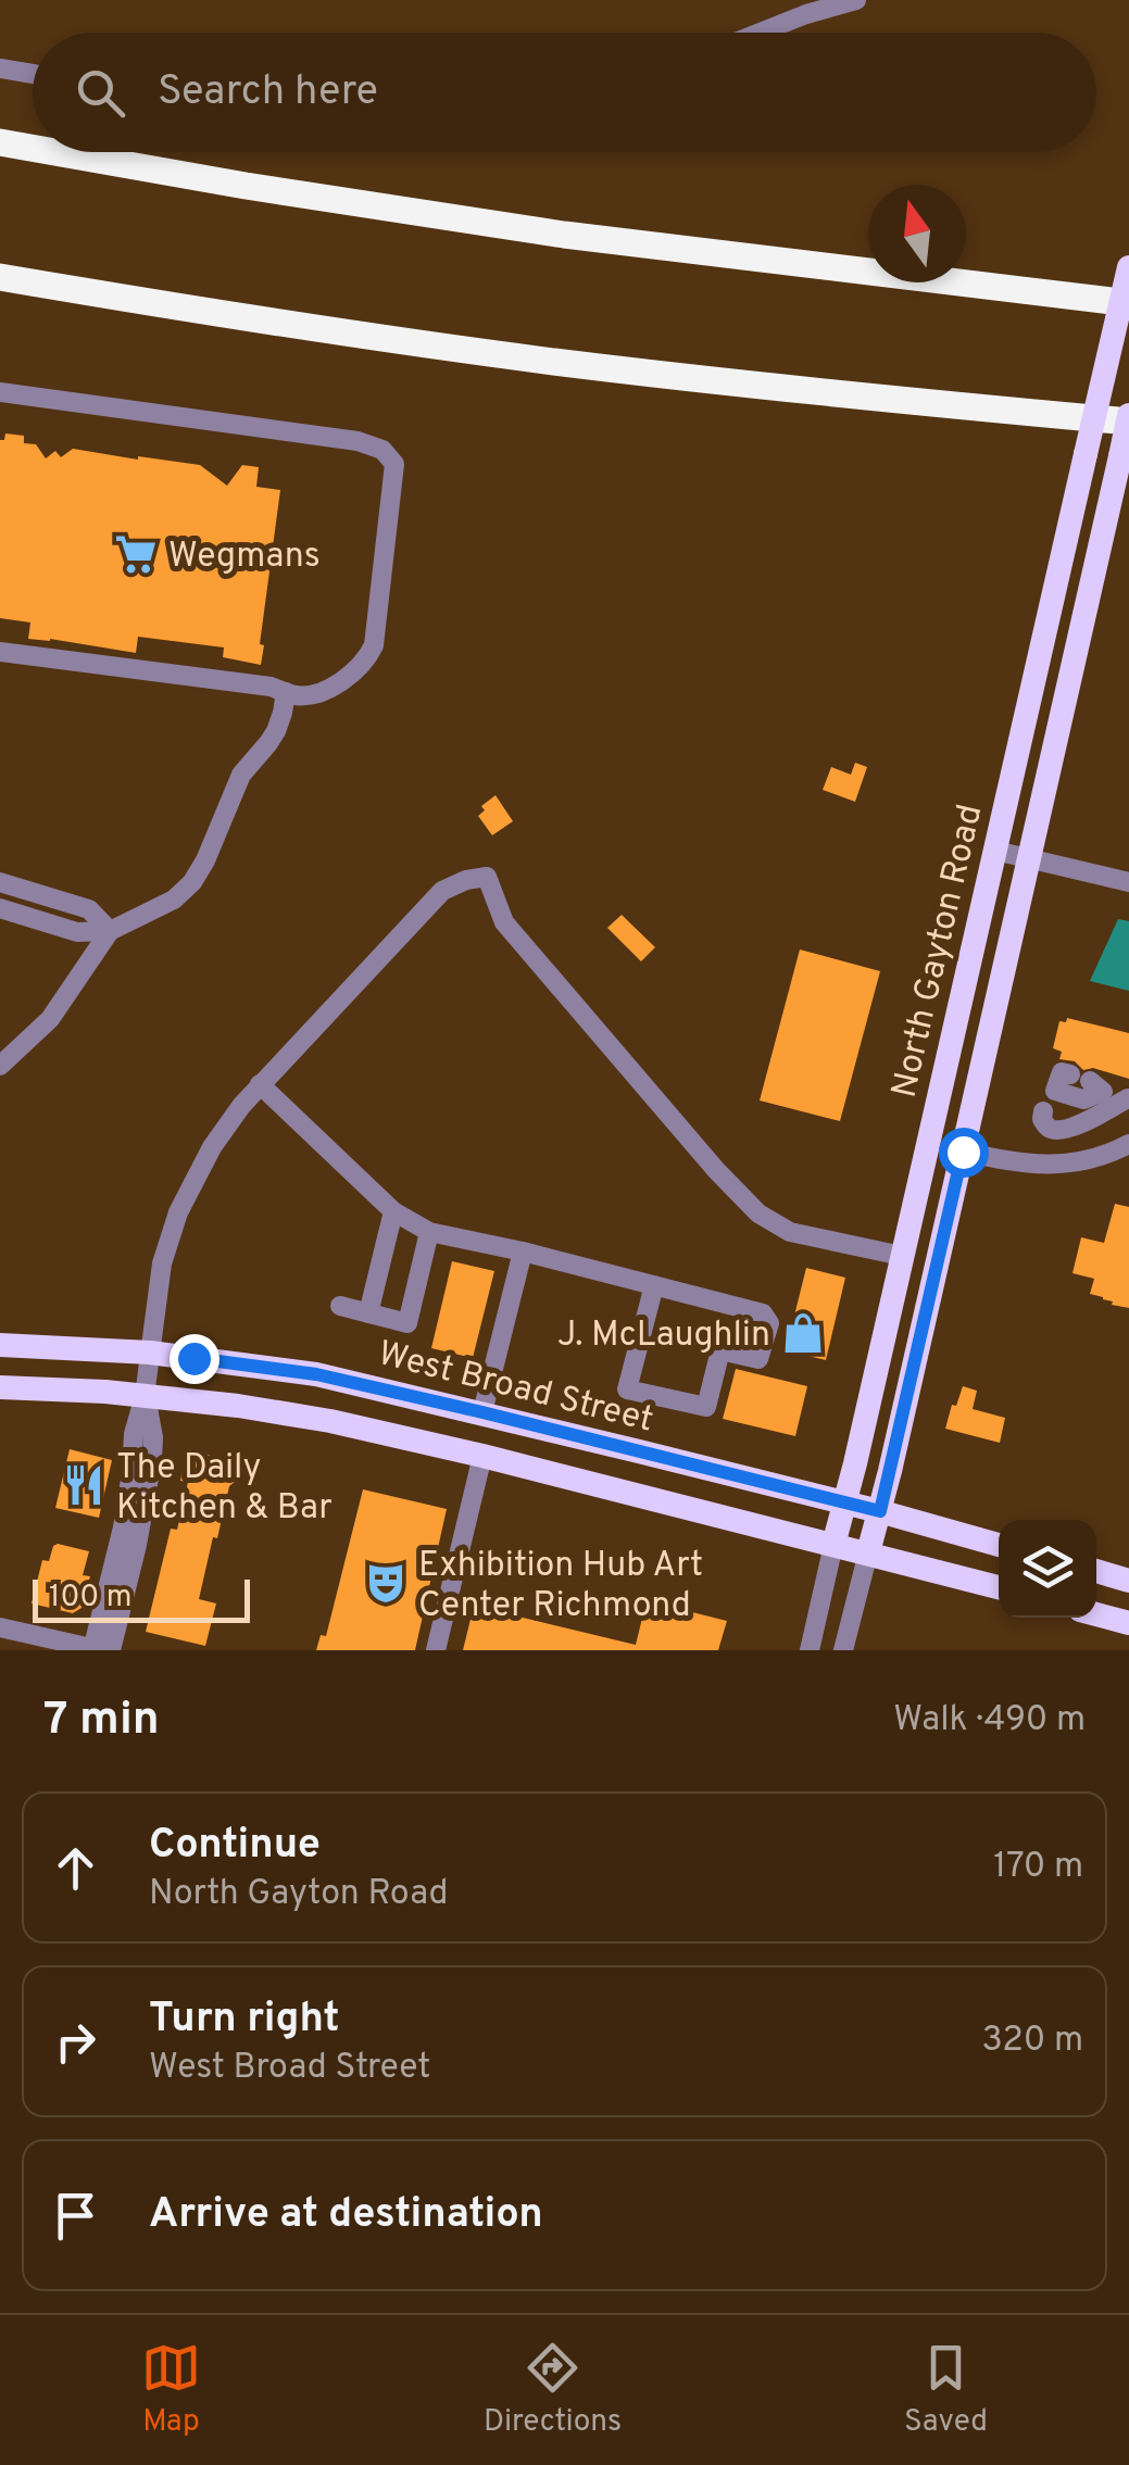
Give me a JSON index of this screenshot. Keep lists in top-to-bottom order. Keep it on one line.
{"streets":{"main road":["North Gayton Road","West Broad Street"]},"crossings":[["North Gayton Road","West Broad Street"]],"places":{"supermarket":["Wegmans"],"shop":["J. McLaughlin"],"restaurant":["The Daily Kitchen & Bar"],"theatre":["Exhibition Hub Art Center Richmond"]},"scale_bar":"100 m","north":"top","page":{"search":"Search here","scale":"100 m","heading":["7 min","Walk · 490 m"],"list":[["Continue","North Gayton Road","170 m"],["Turn right","West Broad Street","320 m"],"Arrive at destination"],"nav":["Map","Directions","Saved"]}}
